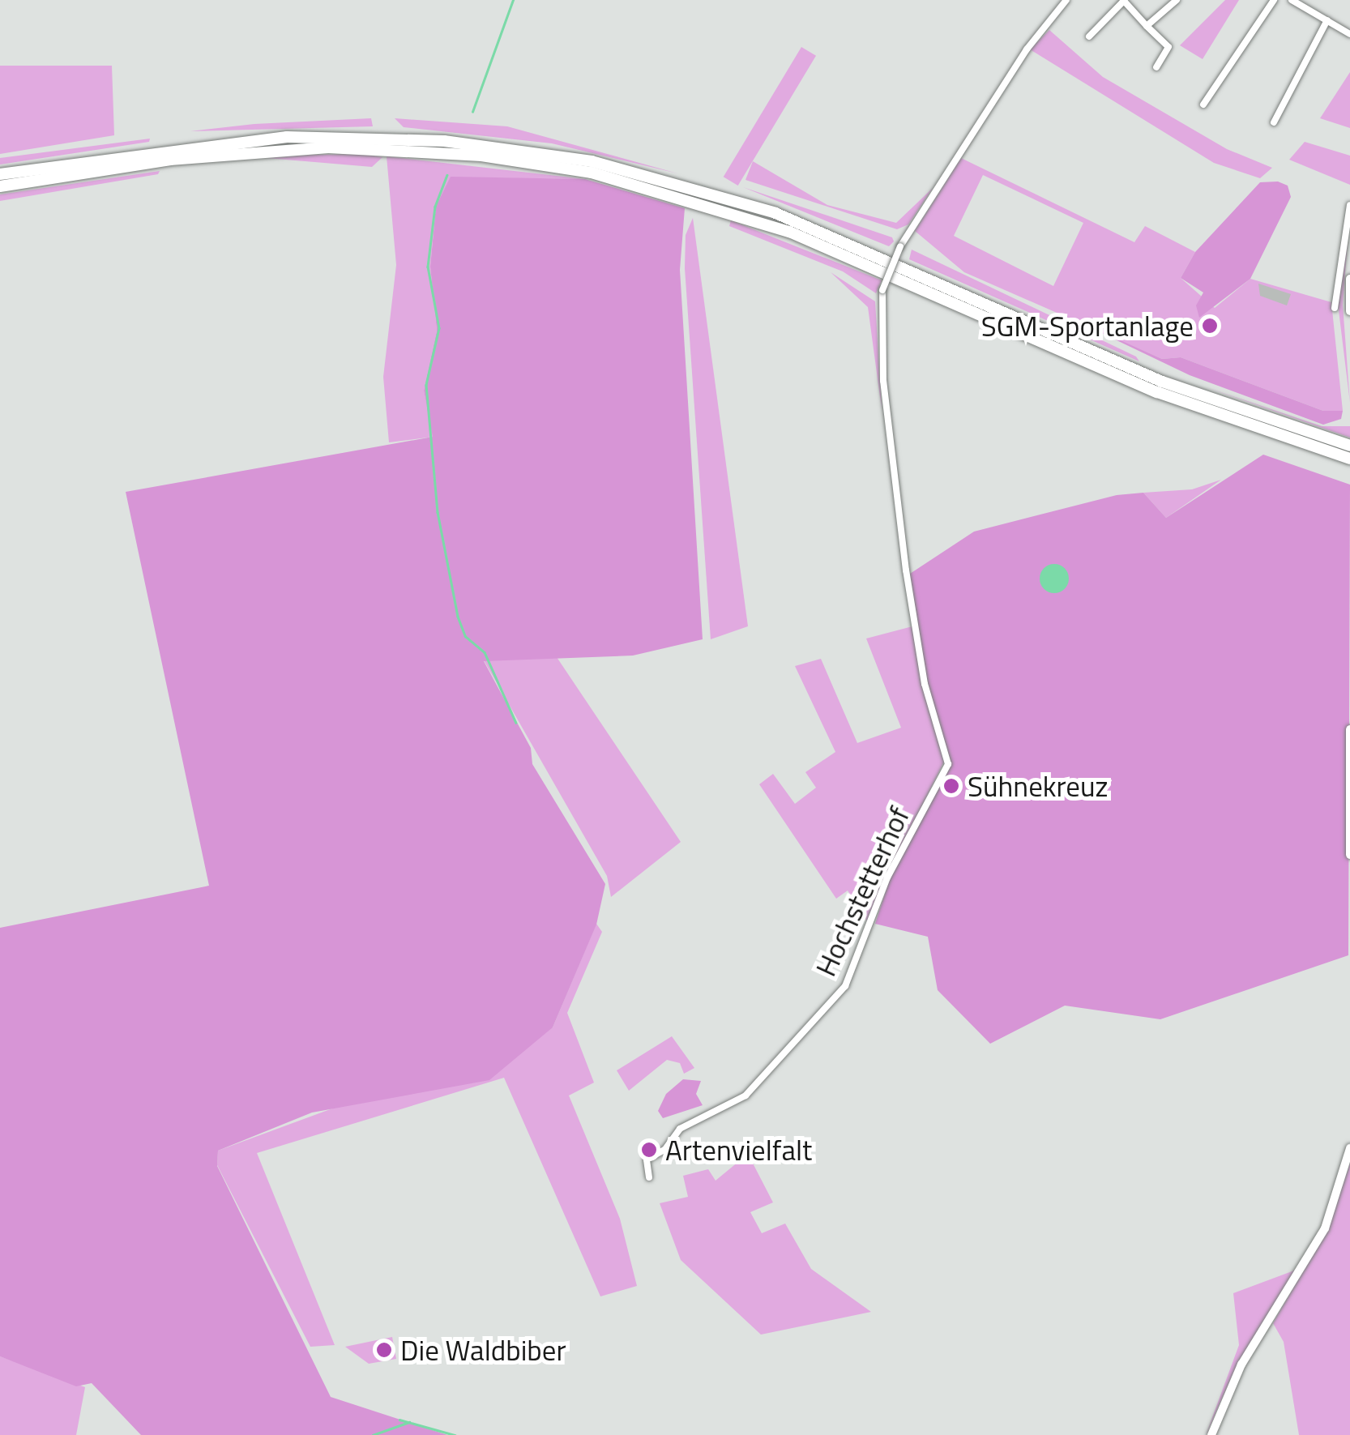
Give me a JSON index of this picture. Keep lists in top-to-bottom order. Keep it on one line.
{"streets":{"street":["Hochstetterhof"]},"places":["SGM-Sportanlage","Sühnekreuz","Artenvielfalt","Die Waldbiber"]}
